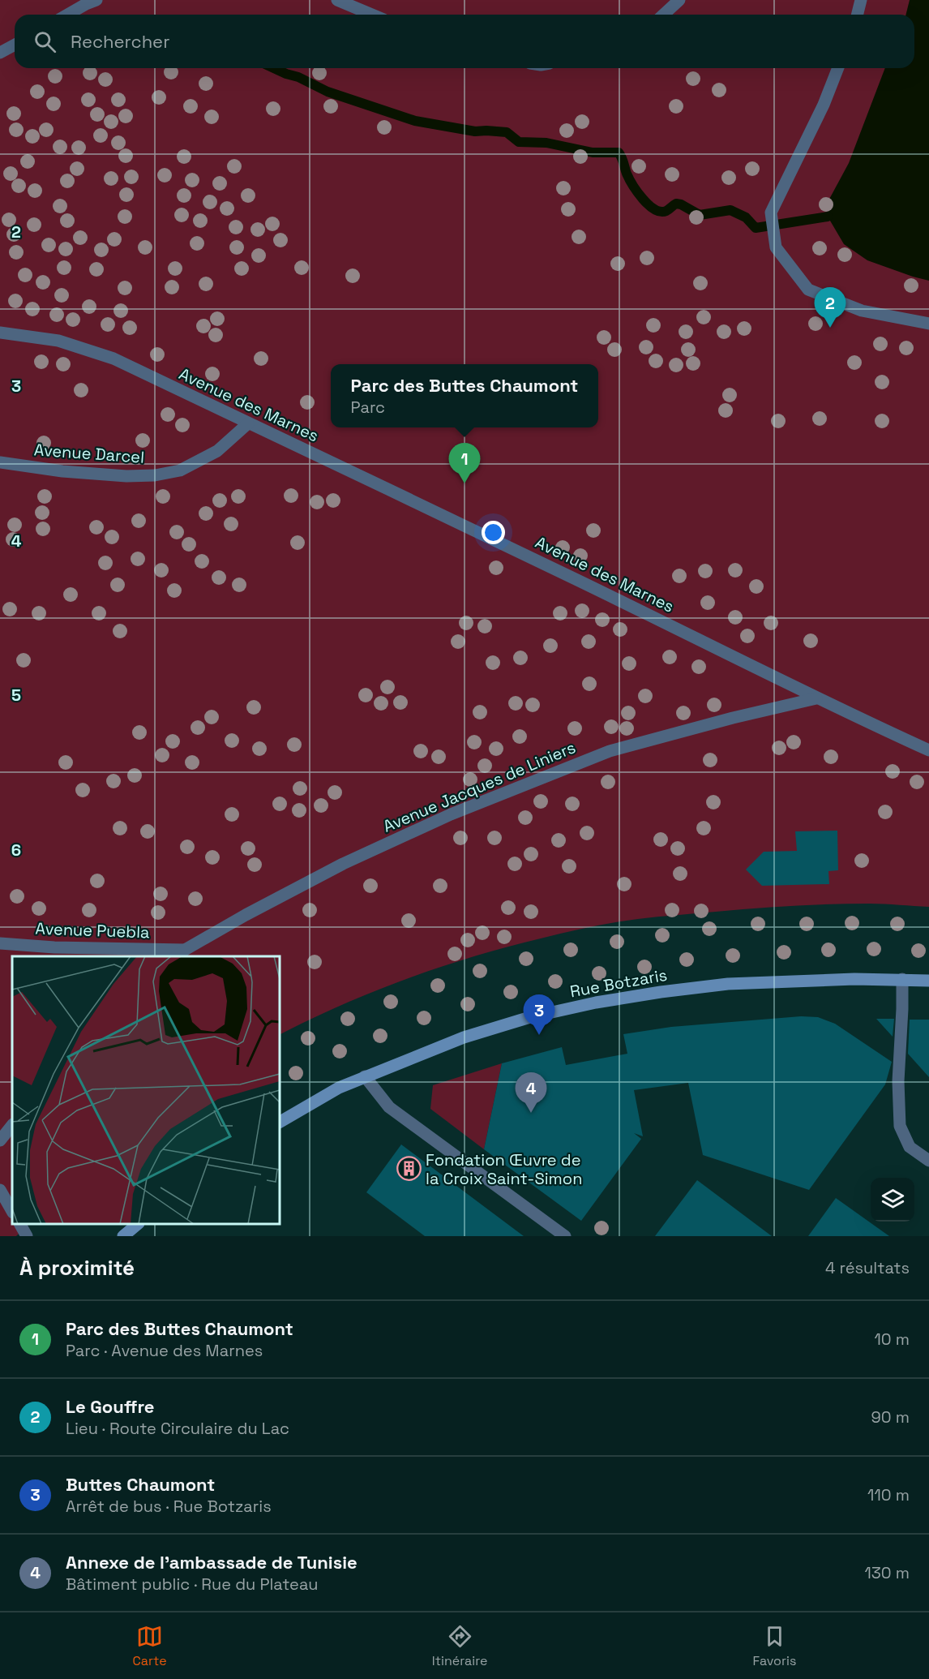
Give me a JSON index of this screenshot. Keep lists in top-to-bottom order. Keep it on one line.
{"streets":{"street":["Avenue des Marnes","Avenue Darcel","Avenue Jacques de Liniers","Avenue Puebla","Rue Botzaris"]},"crossings":[["Avenue des Marnes","Avenue Darcel"],["Avenue des Marnes","Avenue Jacques de Liniers"],["Avenue Jacques de Liniers","Avenue Puebla"]],"places":{"building":["Fondation Œuvre de la Croix Saint-Simon"]},"page":{"search":"Rechercher","pins":["2","1","3","4"],"popup":["Parc des Buttes Chaumont","Parc"],"heading":["À proximité","4 résultats"],"list":[{"mark":"1","name":"Parc des Buttes Chaumont","note":"Parc · Avenue des Marnes","value":"10 m"},{"mark":"2","name":"Le Gouffre","note":"Lieu · Route Circulaire du Lac","value":"90 m"},{"mark":"3","name":"Buttes Chaumont","note":"Arrêt de bus · Rue Botzaris","value":"110 m"},{"mark":"4","name":"Annexe de l'ambassade de Tunisie","note":"Bâtiment public · Rue du Plateau","value":"130 m"}],"nav":["Carte","Itinéraire","Favoris"]},"grid":{"rows":["2","3","4","5","6"]}}
